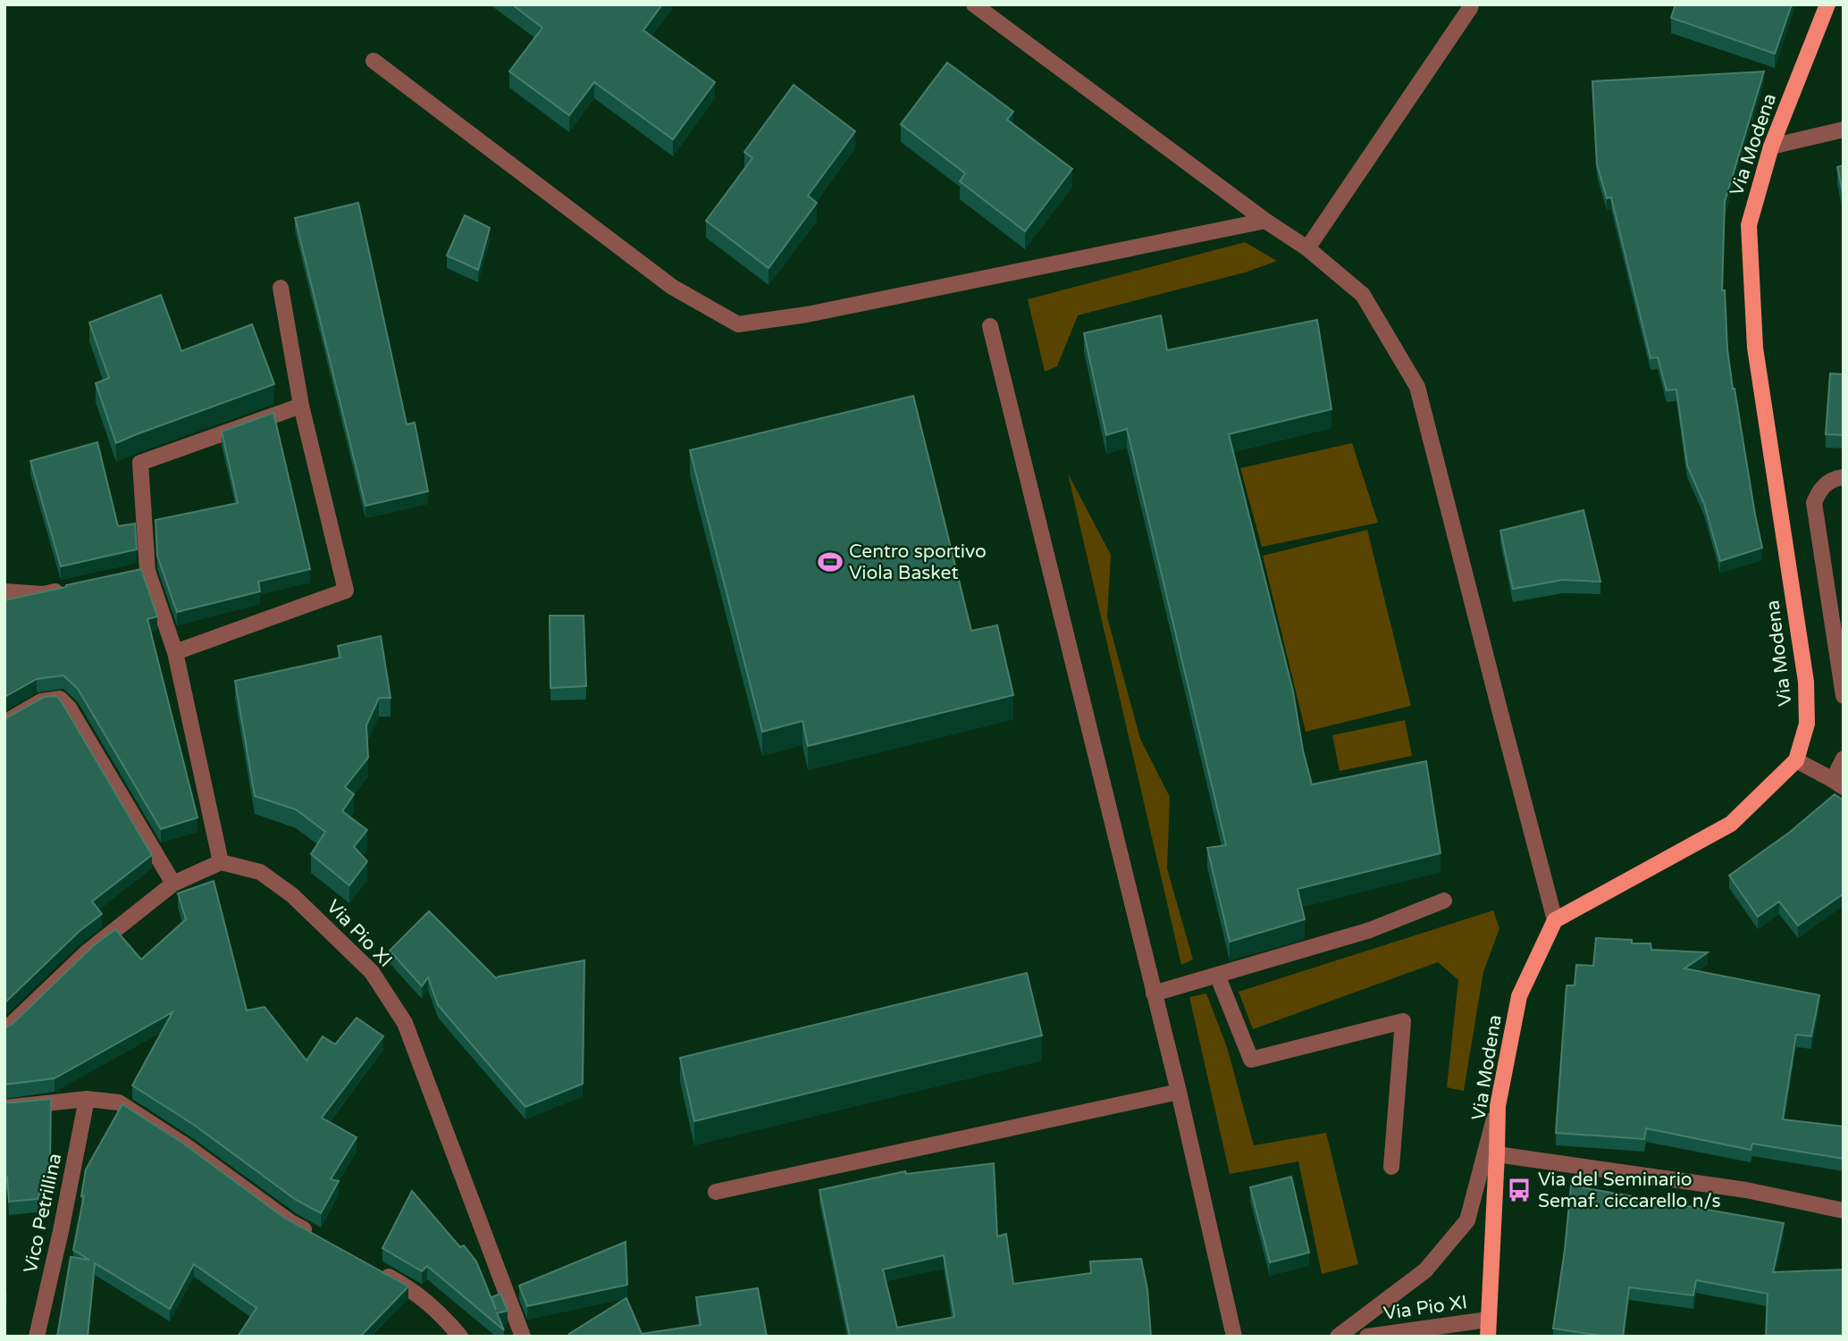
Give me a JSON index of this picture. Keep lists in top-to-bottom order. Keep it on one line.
{"streets":{"main road":["Via Modena"],"street":["Via Pio XI","Vico Petrillina"]},"crossings":[["Via Modena","Via Pio XI"]],"places":{"sports":["Centro sportivo Viola Basket"],"bus stop":["Via del Seminario Semaf. ciccarello n/s"]}}
